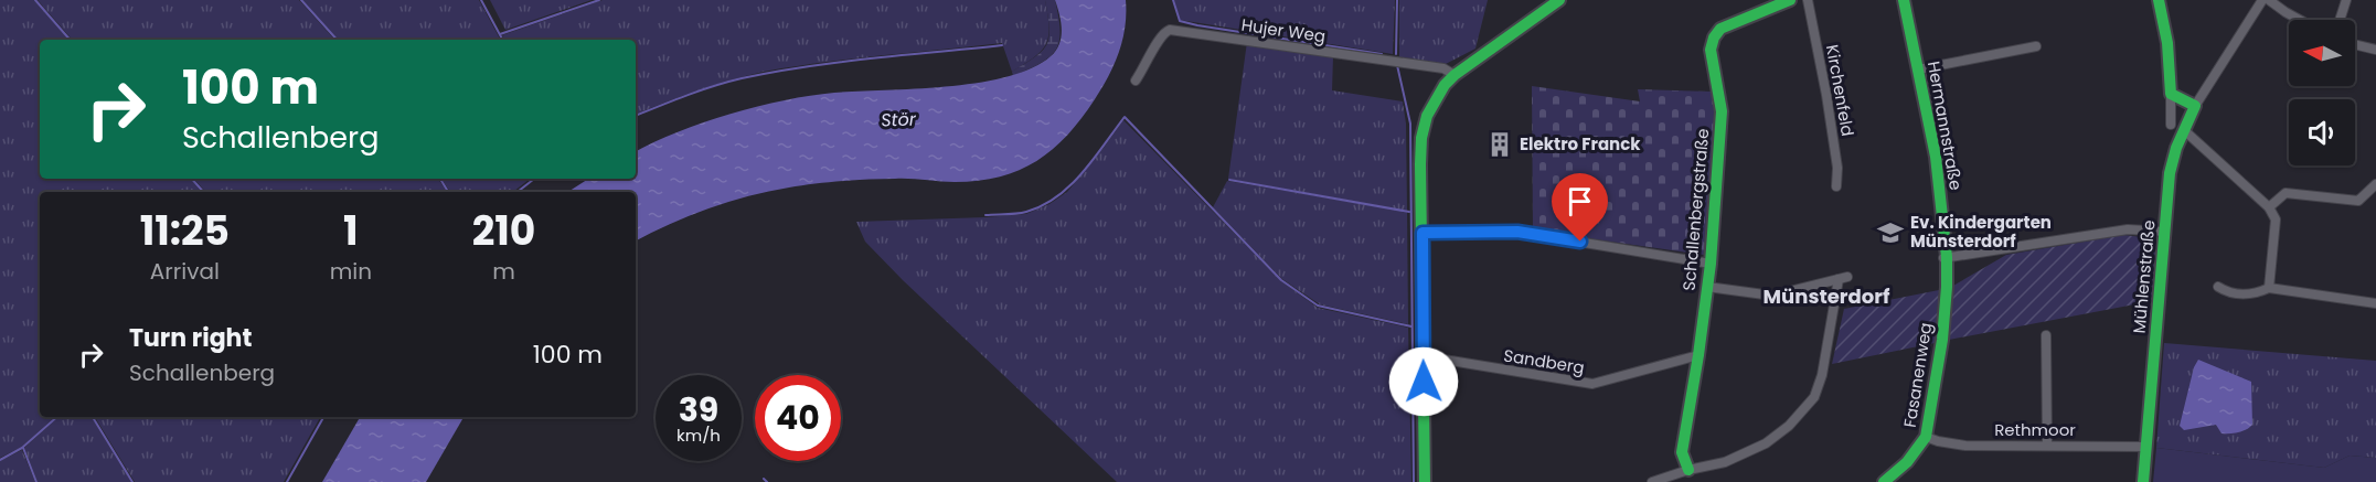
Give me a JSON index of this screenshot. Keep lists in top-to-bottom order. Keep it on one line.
{"streets":{"street":["Hujer Weg","Kirchenfeld","Hermannstraße","Schallenbergstraße","Mühlenstraße","Sandberg","Fasanenweg","Rethmoor"]},"crossings":[["Hermannstraße","Fasanenweg"],["Schallenbergstraße","Sandberg"],["Mühlenstraße","Rethmoor"],["Fasanenweg","Rethmoor"]],"districts":["Münsterdorf"],"water":["Stör"],"places":{"building":["Elektro Franck"],"school or university":["Ev. Kindergarten Münsterdorf"]},"north":"left","page":{"turn":["100 m","Schallenberg"],"eta":["11:25","Arrival","1","min","210","m"],"list":[{"name":"Turn right","note":"Schallenberg","value":"100 m"}],"speed":"39 km/h","limit":"40"}}
